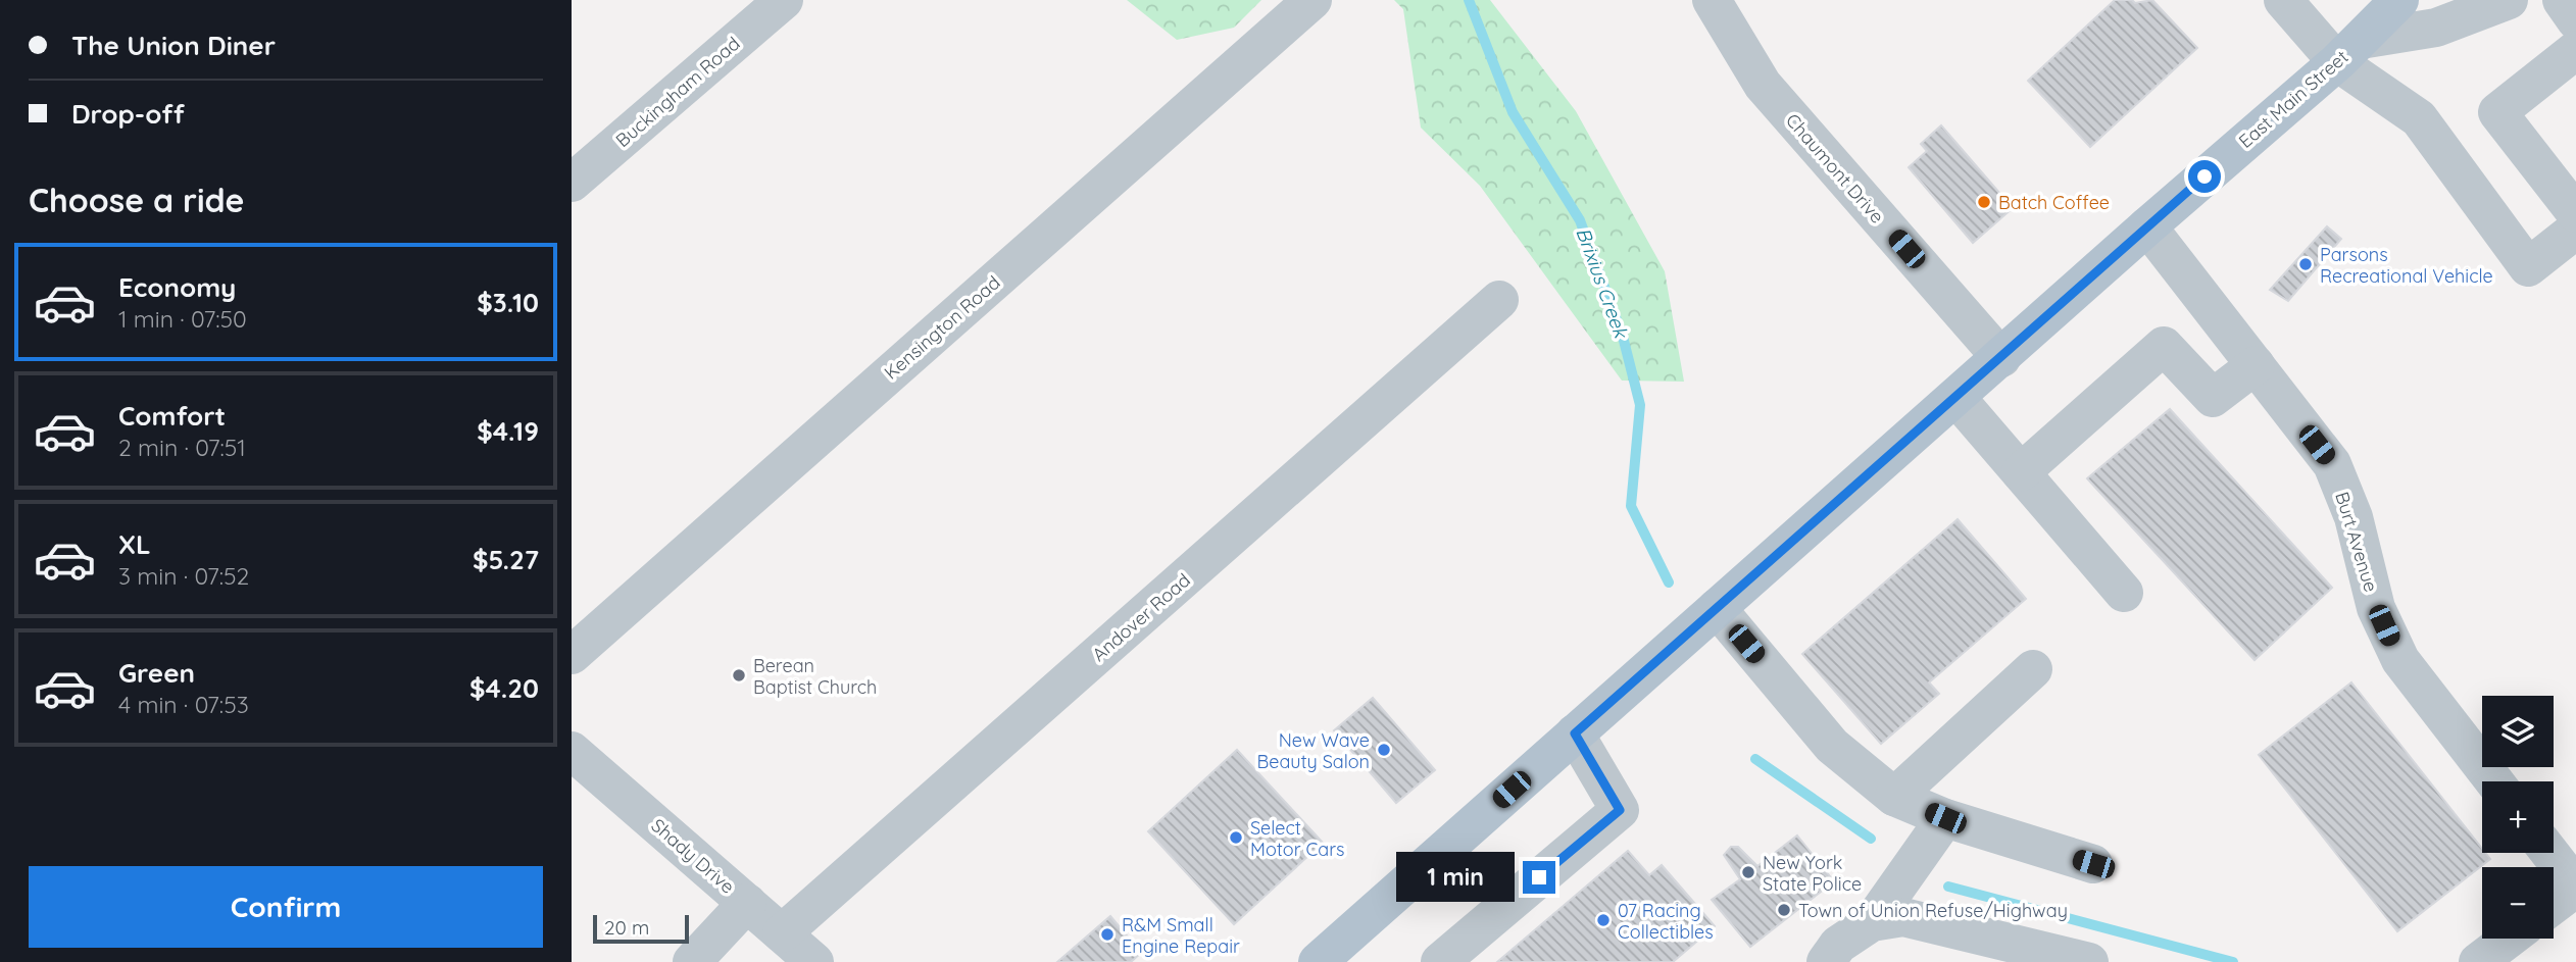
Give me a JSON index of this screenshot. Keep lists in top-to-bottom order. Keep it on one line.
{"streets":{"main road":["East Main Street"],"street":["Buckingham Road","Chaumont Drive","Kensington Road","Burt Avenue","Andover Road","Shady Drive"]},"crossings":[["East Main Street","Chaumont Drive"],["East Main Street","Burt Avenue"],["Andover Road","Shady Drive"]],"water":["Brixius Creek"],"places":["Batch Coffee","Parsons Recreational Vehicle","Berean Baptist Church","New Wave Beauty Salon","Select Motor Cars","New York State Police","Town of Union Refuse/Highway","07 Racing Collectibles","R&M Small Engine Repair"],"scale_bar":"20 m","page":{"banner":["The Union Diner","Drop-off"],"heading":"Choose a ride","list":[{"name":"Economy","note":"1 min · 07:50","value":"$3.10"},{"name":"Comfort","note":"2 min · 07:51","value":"$4.19"},{"name":"XL","note":"3 min · 07:52","value":"$5.27"},{"name":"Green","note":"4 min · 07:53","value":"$4.20"}],"map_buttons":["+","−"],"buttons":"Confirm","bubble":"1 min","scale":"20 m"}}
